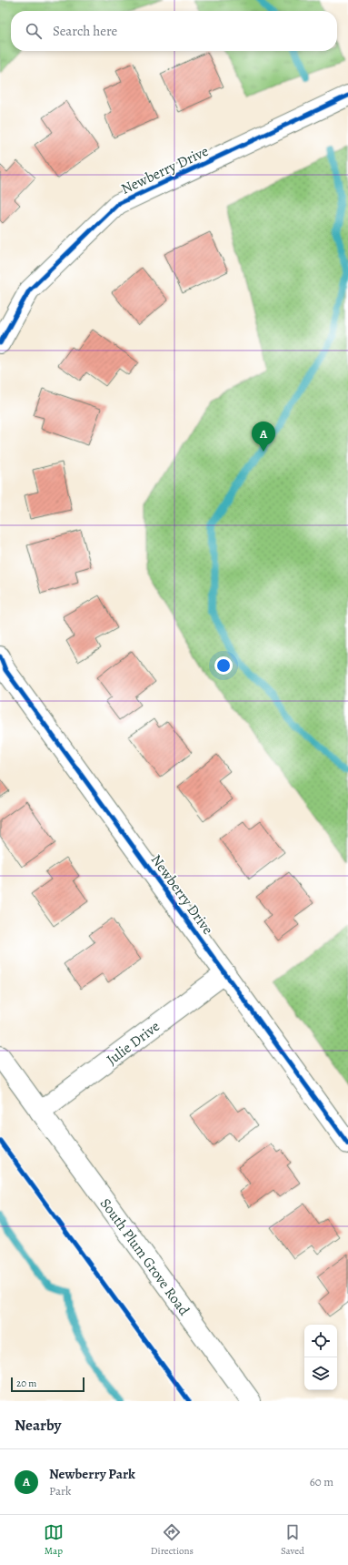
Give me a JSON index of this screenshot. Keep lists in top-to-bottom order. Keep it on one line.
{"streets":{"street":["Newberry Drive","Julie Drive","South Plum Grove Road"]},"crossings":[["Newberry Drive","Julie Drive"],["Julie Drive","South Plum Grove Road"]],"scale_bar":"20 m","page":{"search":"Search here","pins":"A","scale":"20 m","heading":"Nearby","list":[{"mark":"A","name":"Newberry Park","note":"Park","value":"60 m"}],"nav":["Map","Directions","Saved"]}}
